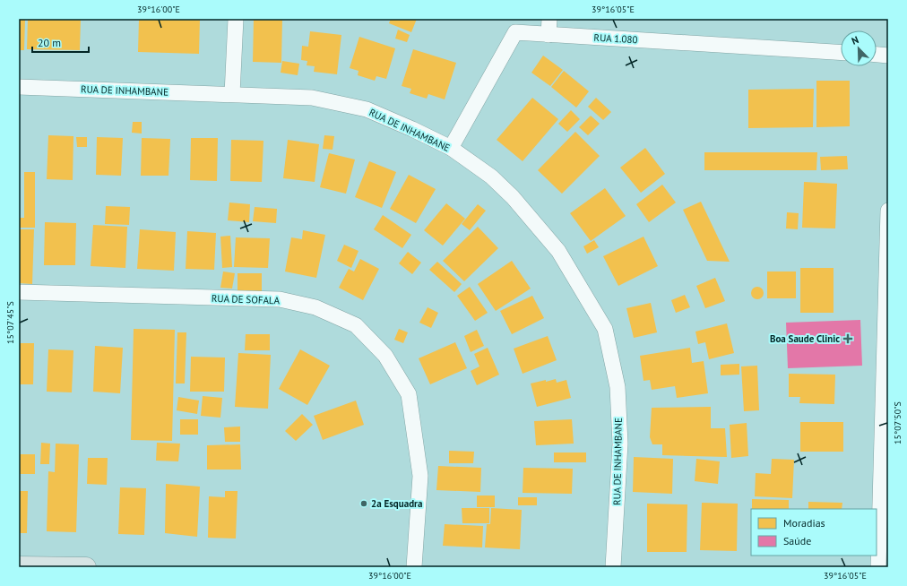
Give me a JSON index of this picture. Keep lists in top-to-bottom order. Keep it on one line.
{"streets":{"street":["RUA 1.080","RUA DE INHAMBANE","RUA DE SOFALA"]},"crossings":[["RUA 1.080","RUA DE INHAMBANE"]],"places":{"health":["Boa Saude Clinic"],"other":["2a Esquadra"]},"legend":["Moradias","Saúde"],"scale_bar":"20 m","north":"top left","coordinates":["39°16'00\"E","39°16'05\"E","15°07'45\"S","15°07'50\"S"]}
